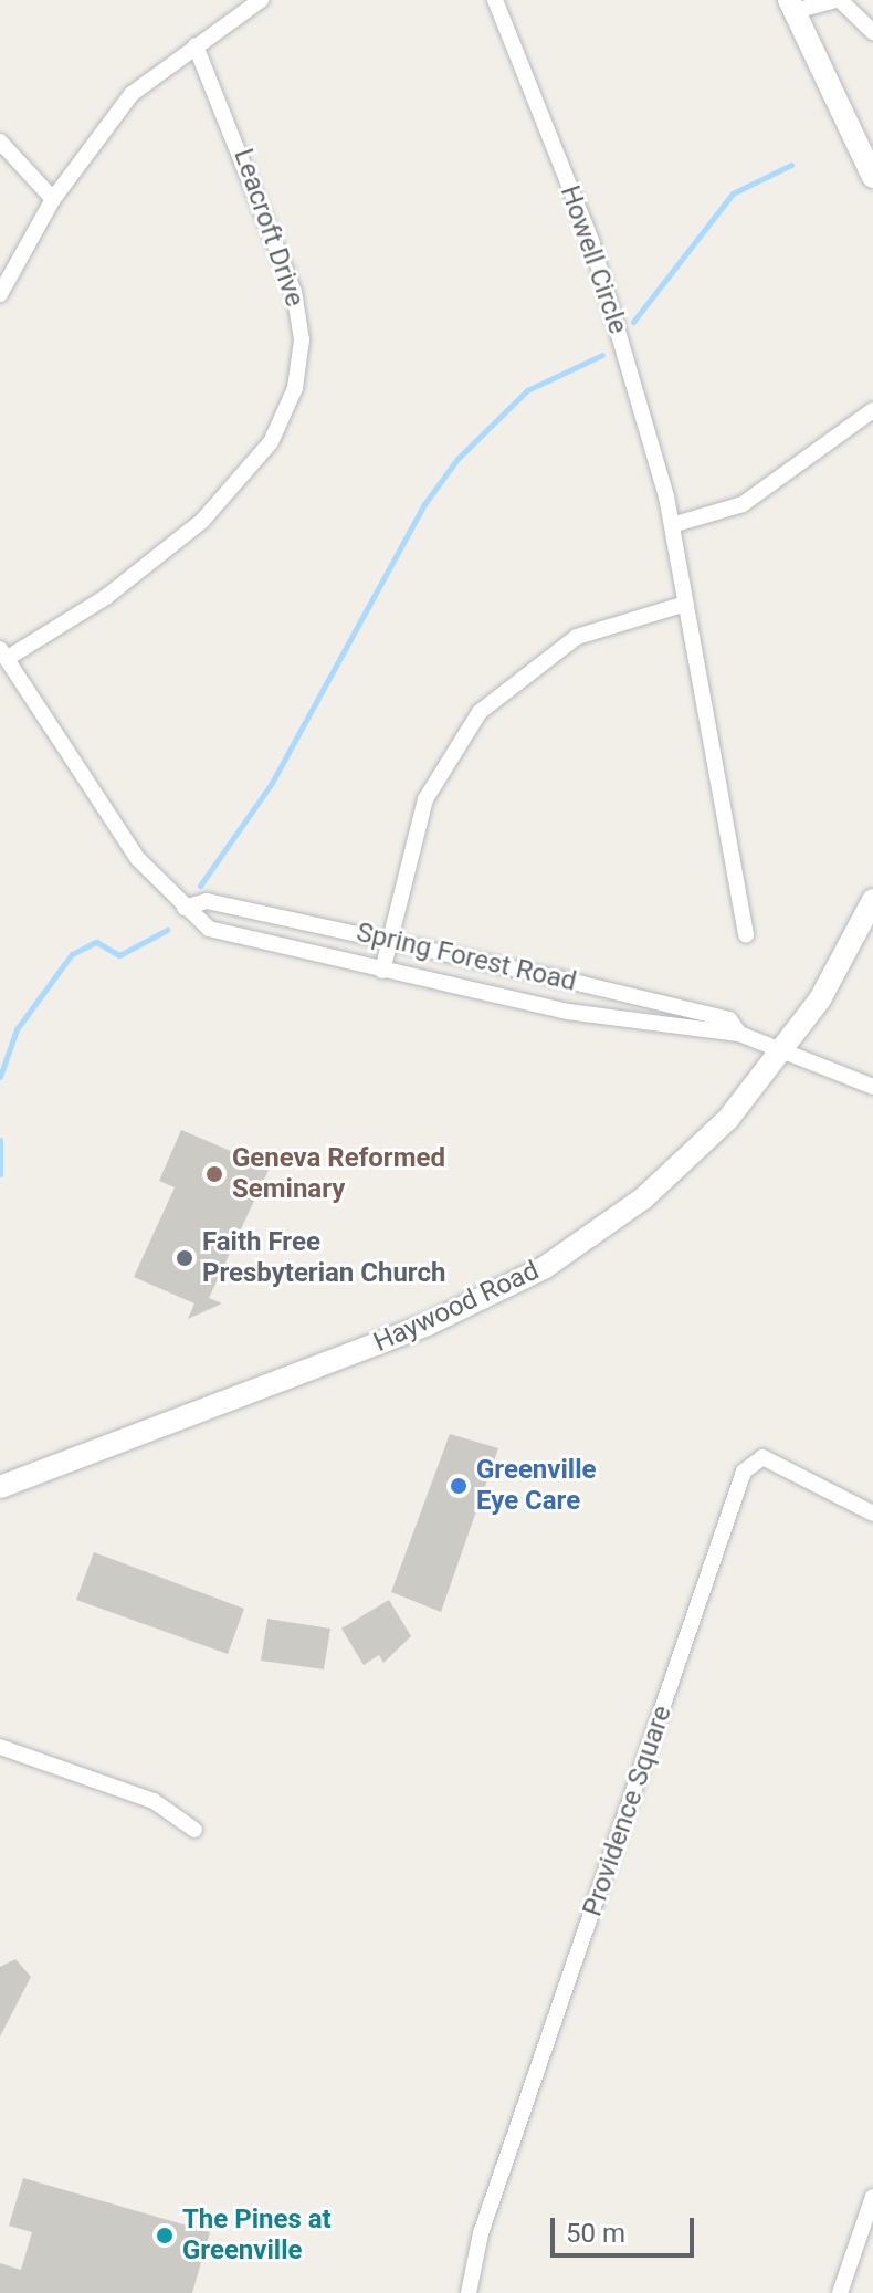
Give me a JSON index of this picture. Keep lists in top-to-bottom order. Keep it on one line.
{"streets":{"main road":["Haywood Road"],"street":["Leacroft Drive","Howell Circle","Spring Forest Road","Providence Square"]},"crossings":[["Leacroft Drive","Spring Forest Road"],["Spring Forest Road","Haywood Road"]],"places":["Geneva Reformed Seminary","Faith Free Presbyterian Church","Greenville Eye Care","The Pines at Greenville"],"scale_bar":"50 m"}
